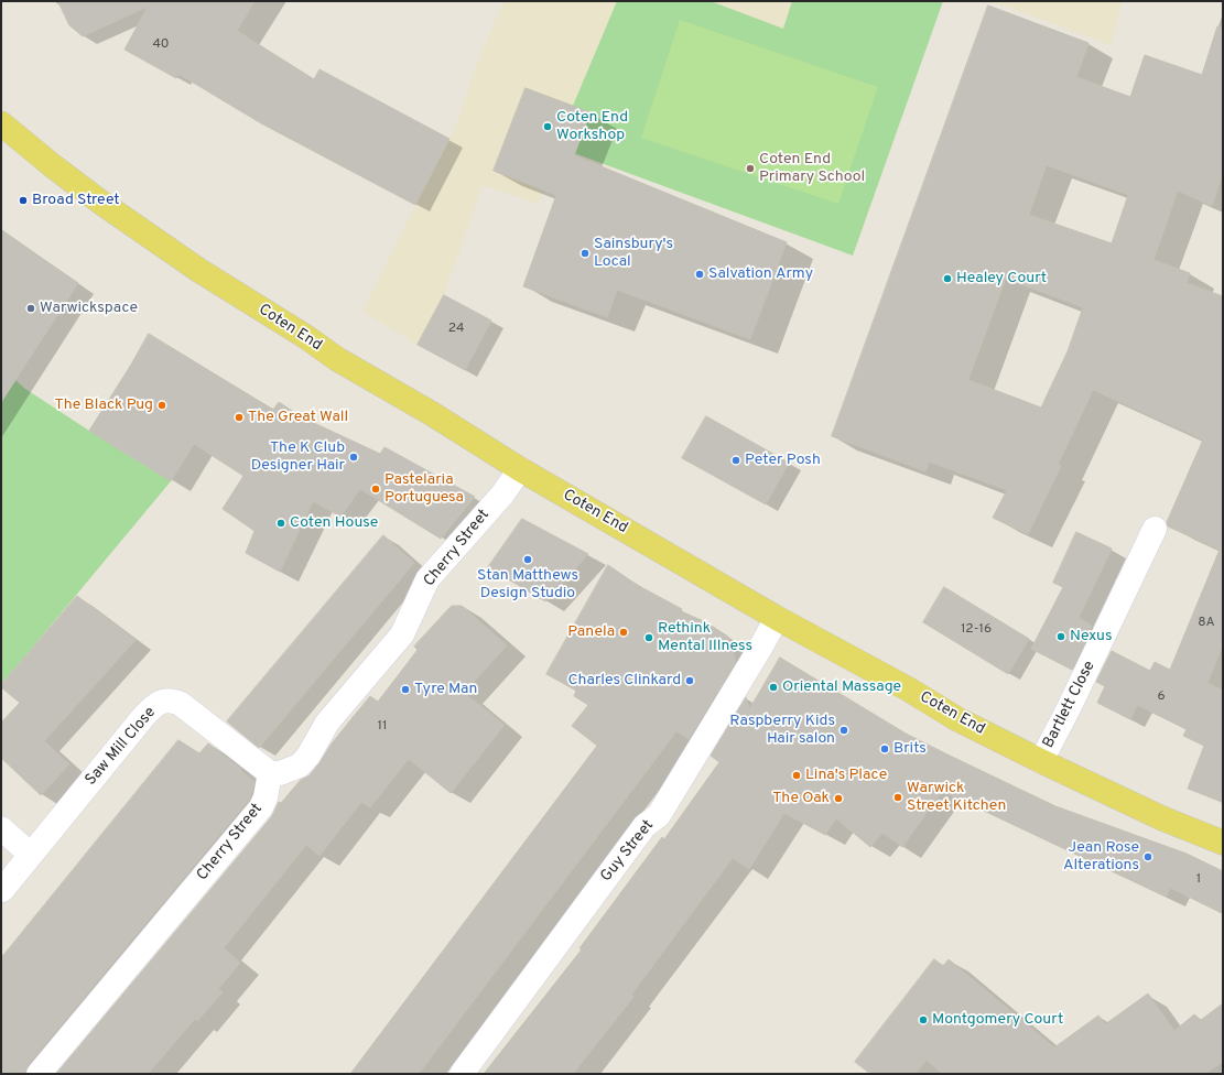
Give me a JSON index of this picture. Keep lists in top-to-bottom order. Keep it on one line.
{"streets":{"main road":["Coten End"],"street":["Cherry Street","Bartlett Close","Saw Mill Close","Guy Street"]},"crossings":[["Coten End","Cherry Street"],["Coten End","Bartlett Close"],["Coten End","Guy Street"],["Cherry Street","Saw Mill Close"]],"places":["Coten End Workshop","Coten End Primary School","Broad Street","Sainsbury's Local","Salvation Army","Healey Court","Warwickspace","The Black Pug","The Great Wall","The K Club Designer Hair","Peter Posh","Pastelaria Portuguesa","Coten House","Stan Matthews Design Studio","Panela","Nexus","Rethink Mental Illness","Charles Clinkard","Oriental Massage","Tyre Man","Raspberry Kids Hair salon","Brits","Lina's Place","Warwick Street Kitchen","The Oak","Jean Rose Alterations","Montgomery Court"],"house_numbers":["40","24","8A","12-16","6","11","1"]}
